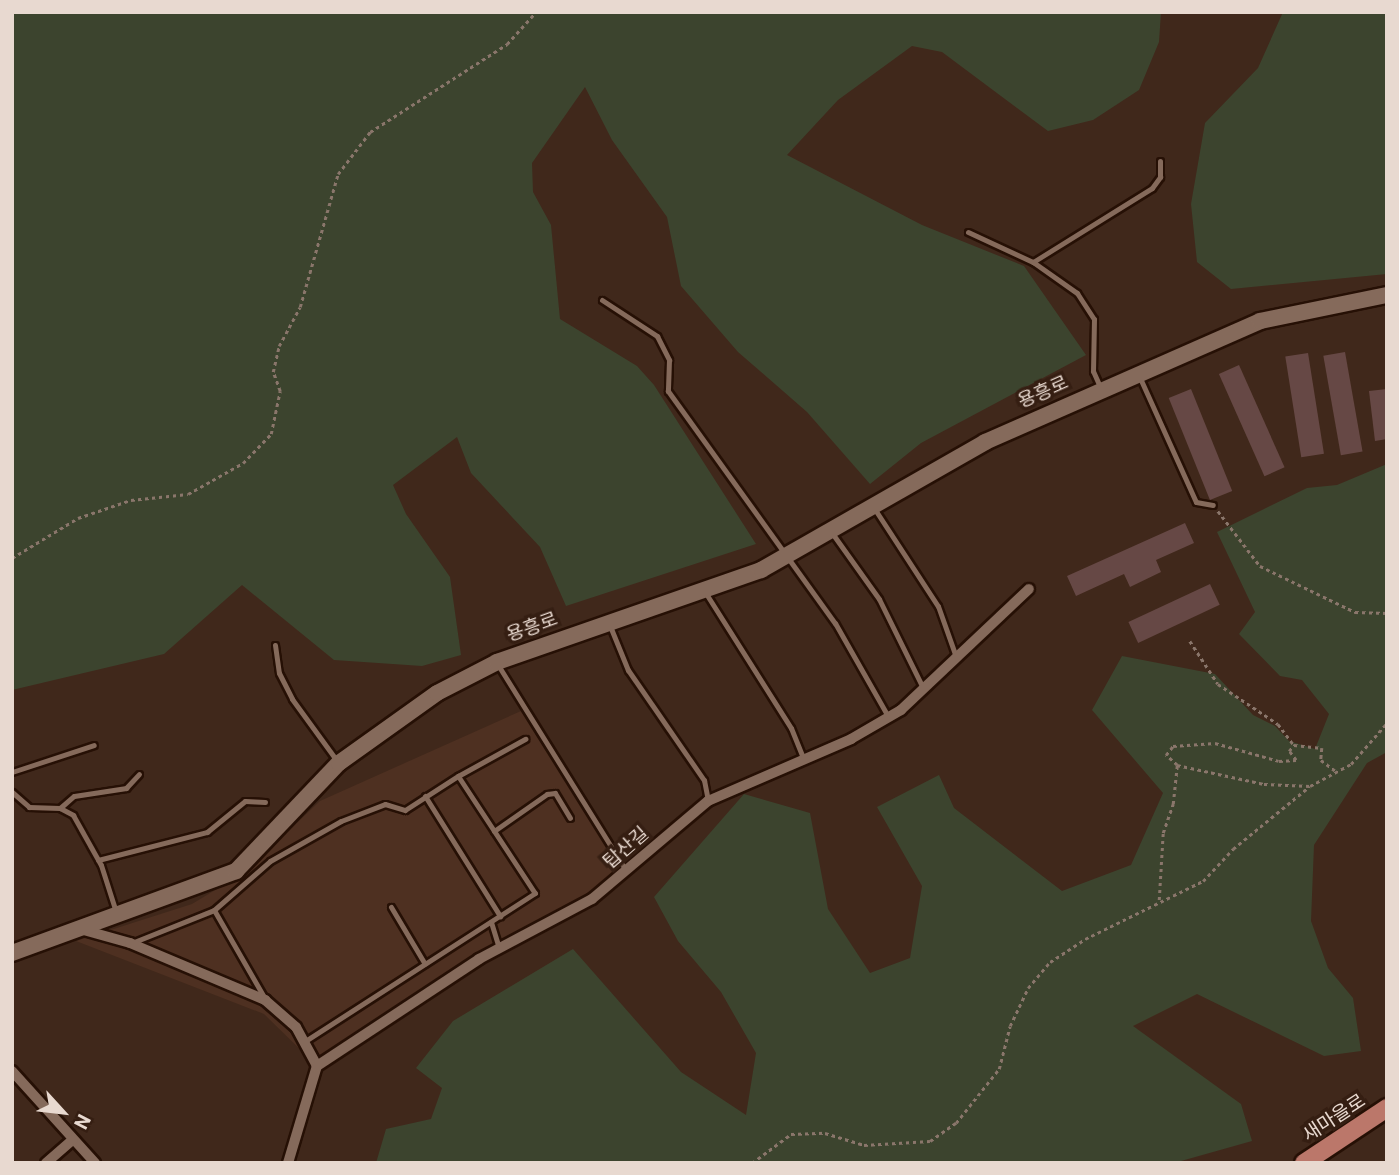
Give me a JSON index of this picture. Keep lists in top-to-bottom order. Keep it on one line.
{"streets":{"main road":["새마을로"],"street":["용흥로","탑산길"]},"north":"bottom right"}
